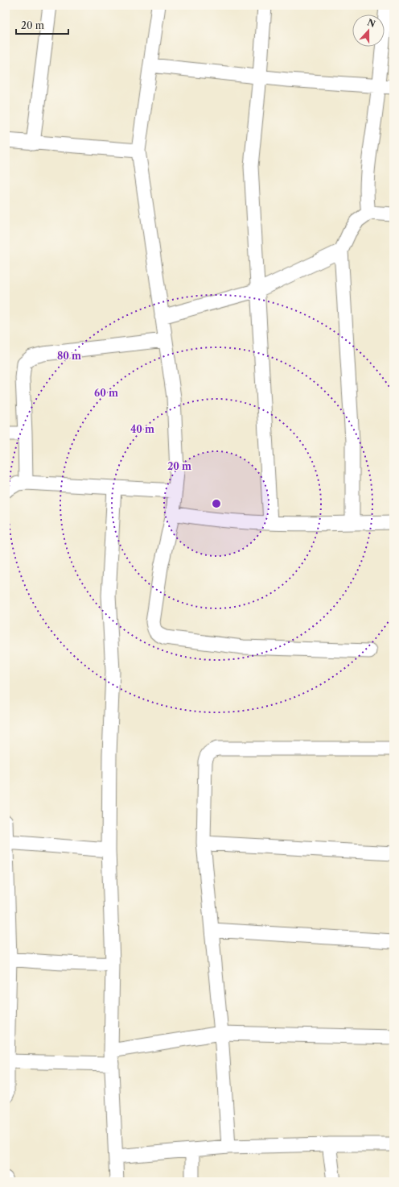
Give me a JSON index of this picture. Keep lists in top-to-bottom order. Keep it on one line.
{"scale_bar":"20 m","north":"top","rings":["80 m","60 m","40 m","20 m"]}
